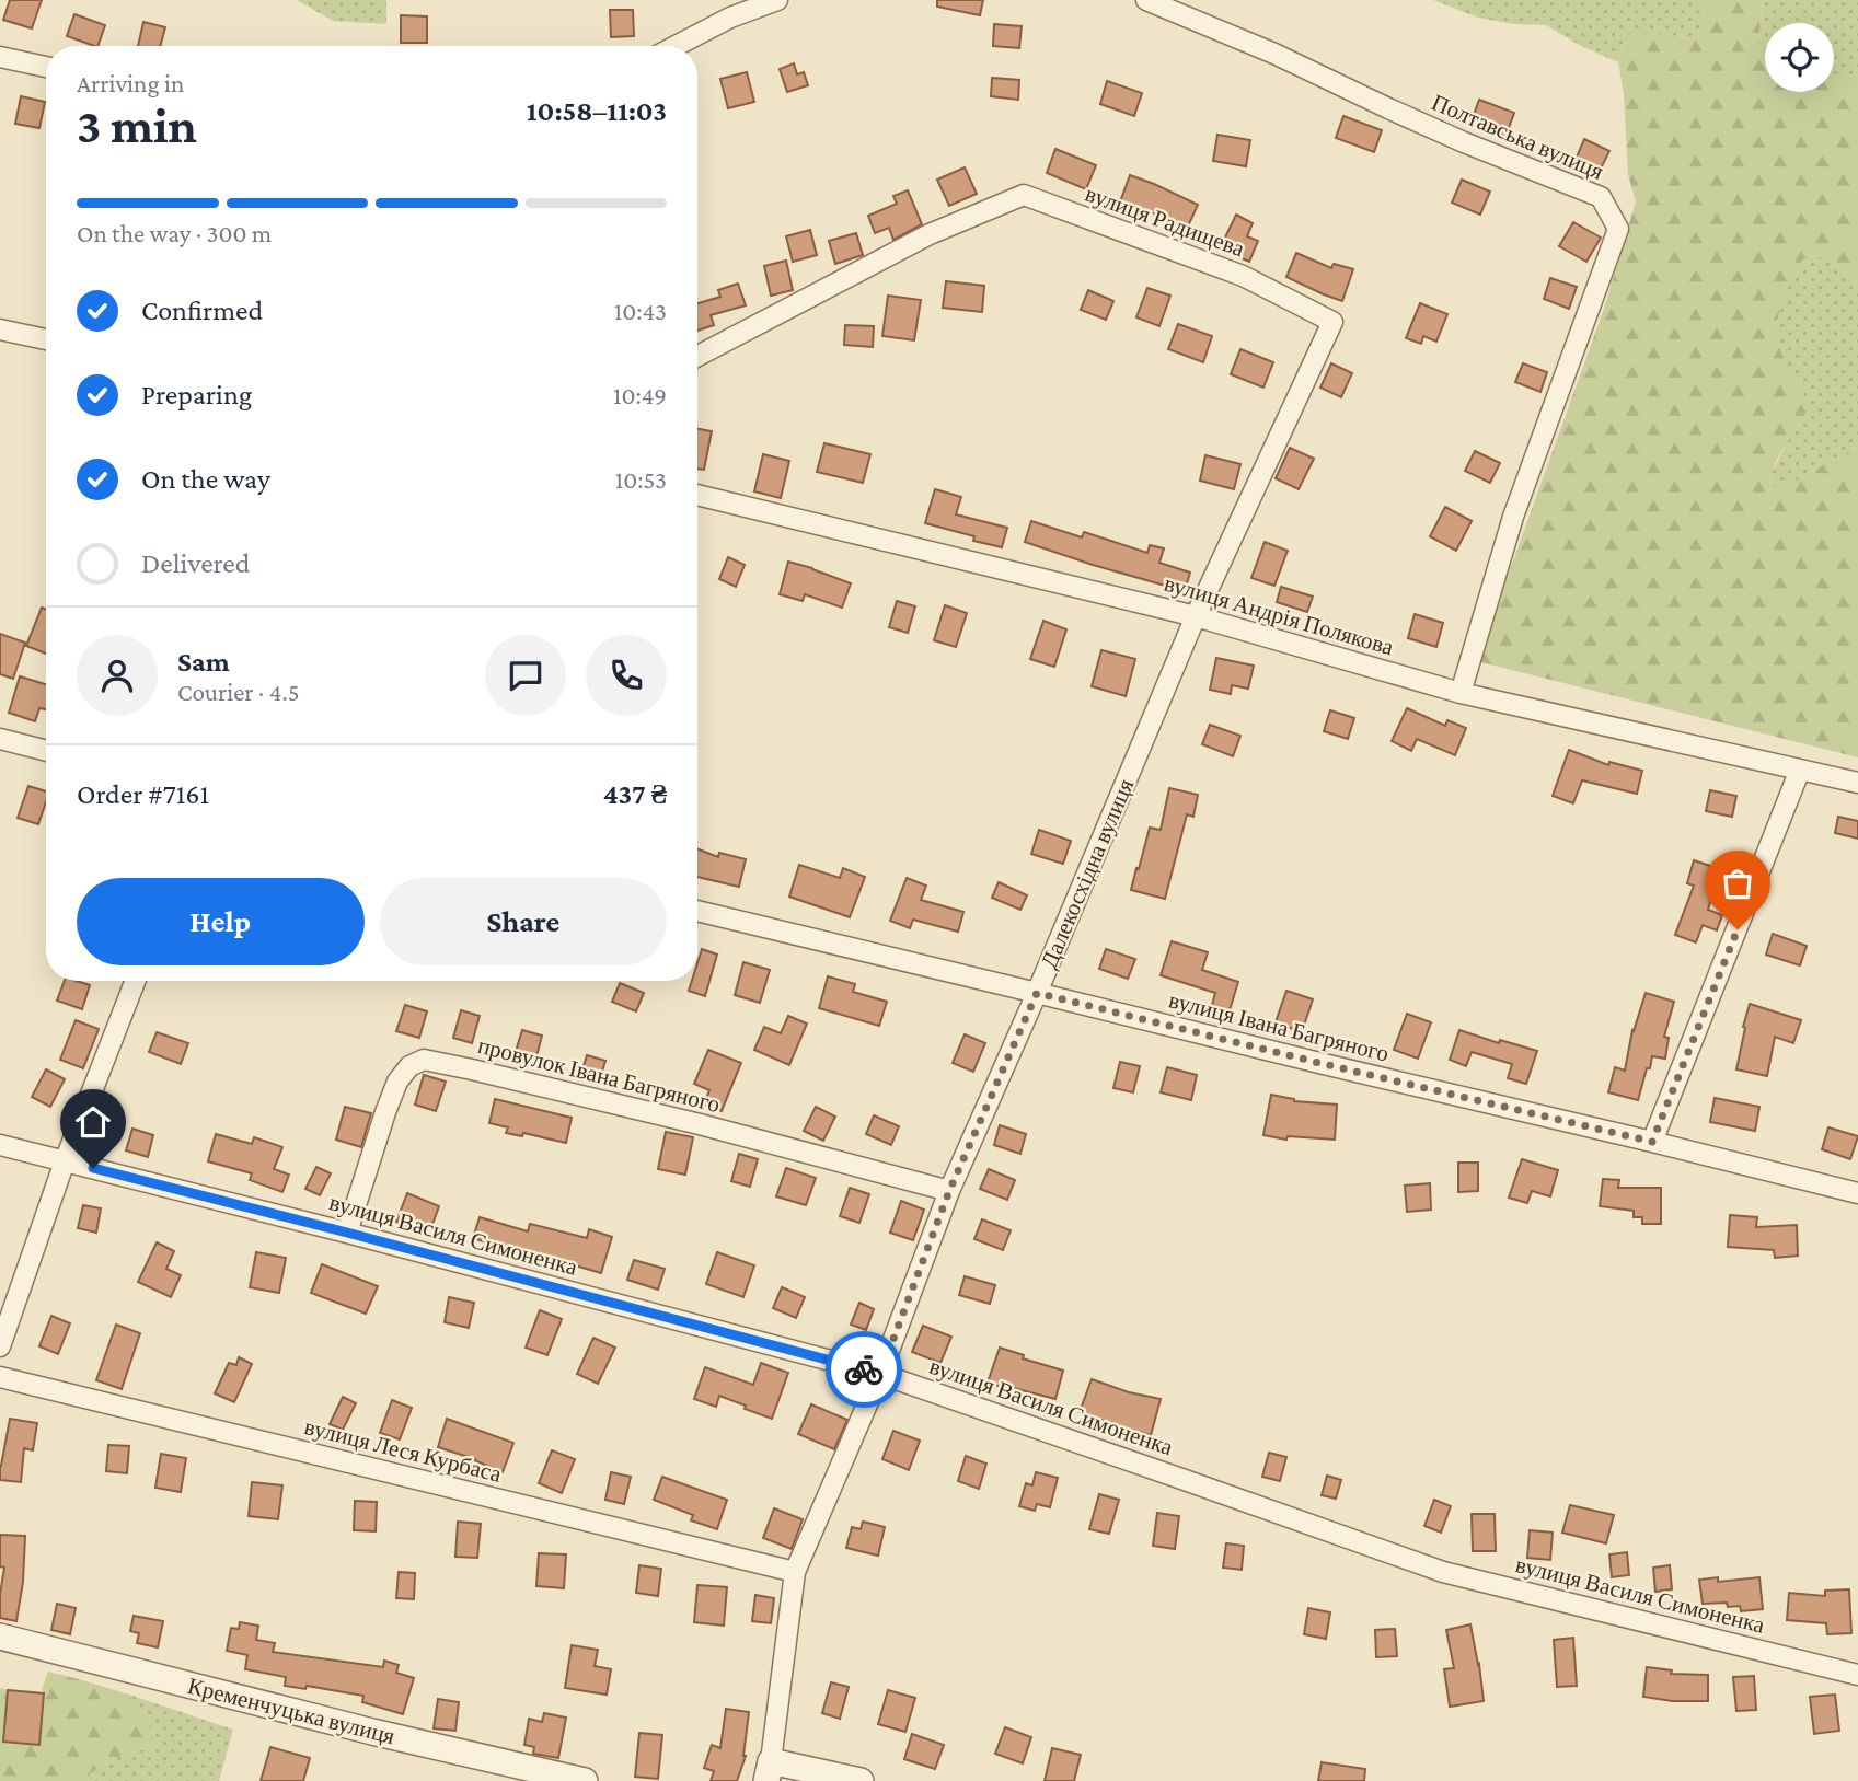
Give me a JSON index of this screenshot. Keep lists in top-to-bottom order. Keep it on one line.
{"streets":{"street":["Полтавська вулиця","вулиця Радищева","вулиця Андрія Полякова","Далекосхідна вулиця","вулиця Івана Багряного","провулок Івана Багряного","вулиця Василя Симоненка","вулиця Леся Курбаса","Кременчуцька вулиця"]},"crossings":[["Полтавська вулиця","вулиця Андрія Полякова"],["вулиця Радищева","вулиця Андрія Полякова"],["вулиця Радищева","Далекосхідна вулиця"],["вулиця Андрія Полякова","Далекосхідна вулиця"],["Далекосхідна вулиця","вулиця Івана Багряного"],["Далекосхідна вулиця","провулок Івана Багряного"],["Далекосхідна вулиця","вулиця Василя Симоненка"],["Далекосхідна вулиця","вулиця Леся Курбаса"],["провулок Івана Багряного","вулиця Василя Симоненка"]],"page":{"heading":["3 min","Arriving in","10:58–11:03"],"panel":["Sam","Courier · 4.5","Order #7161","437 ₴"],"bar":"On the way · 300 m","list":[["Confirmed","10:43"],["Preparing","10:49"],["On the way","10:53"],"Delivered"],"buttons":["Help","Share"]}}
